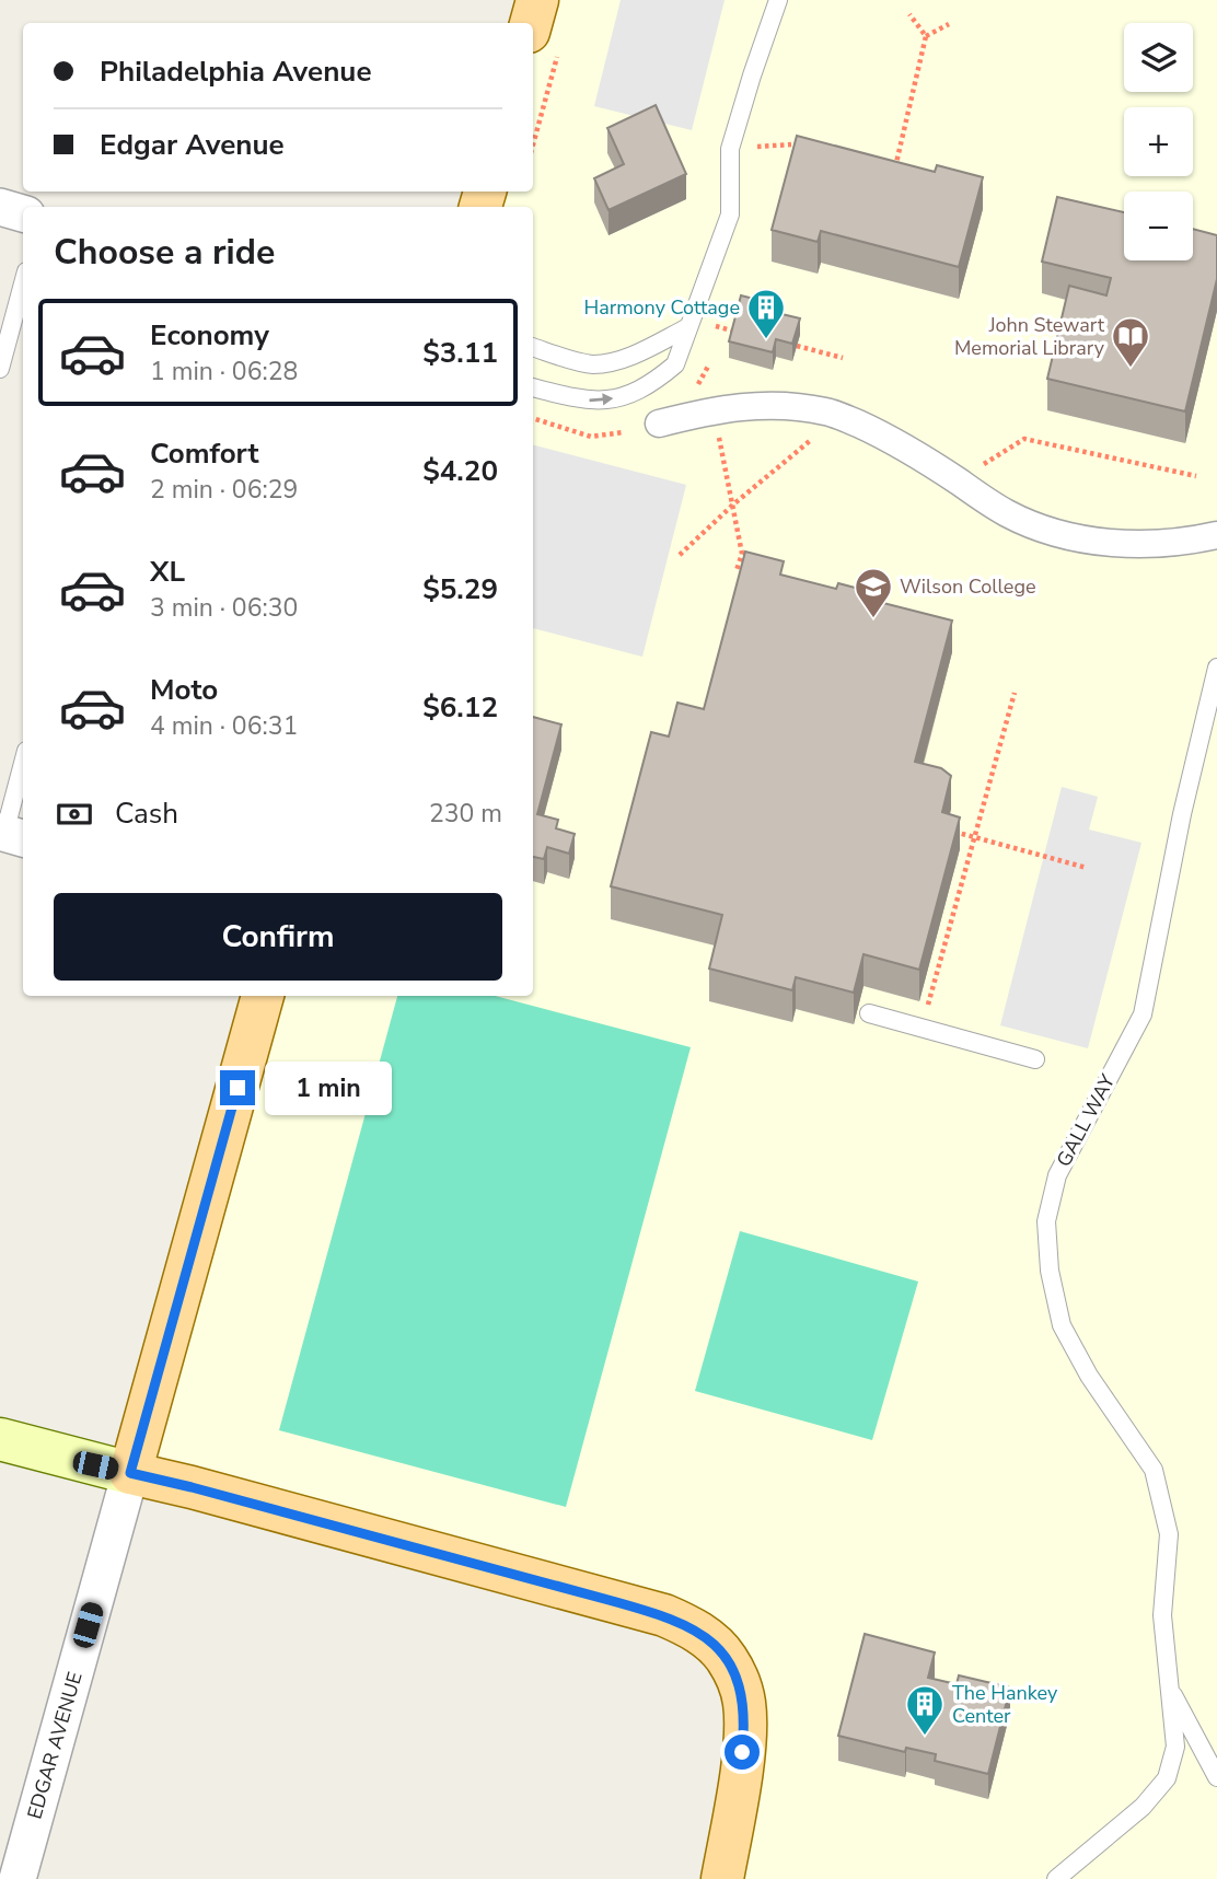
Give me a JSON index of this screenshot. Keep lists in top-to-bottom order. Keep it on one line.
{"streets":{"main road":["EDGAR AVENUE"],"lane":["GALL WAY"]},"places":{"building":["Harmony Cottage","The Hankey Center"],"library":["John Stewart Memorial Library"],"school or university":["Wilson College"]},"page":{"map_buttons":["+","−"],"banner":["Philadelphia Avenue","Edgar Avenue"],"heading":"Choose a ride","list":[{"name":"Economy","note":"1 min · 06:28","value":"$3.11"},{"name":"Comfort","note":"2 min · 06:29","value":"$4.20"},{"name":"XL","note":"3 min · 06:30","value":"$5.29"},{"name":"Moto","note":"4 min · 06:31","value":"$6.12"}],"pay":["Cash","230 m"],"buttons":"Confirm","bubble":"1 min"}}
